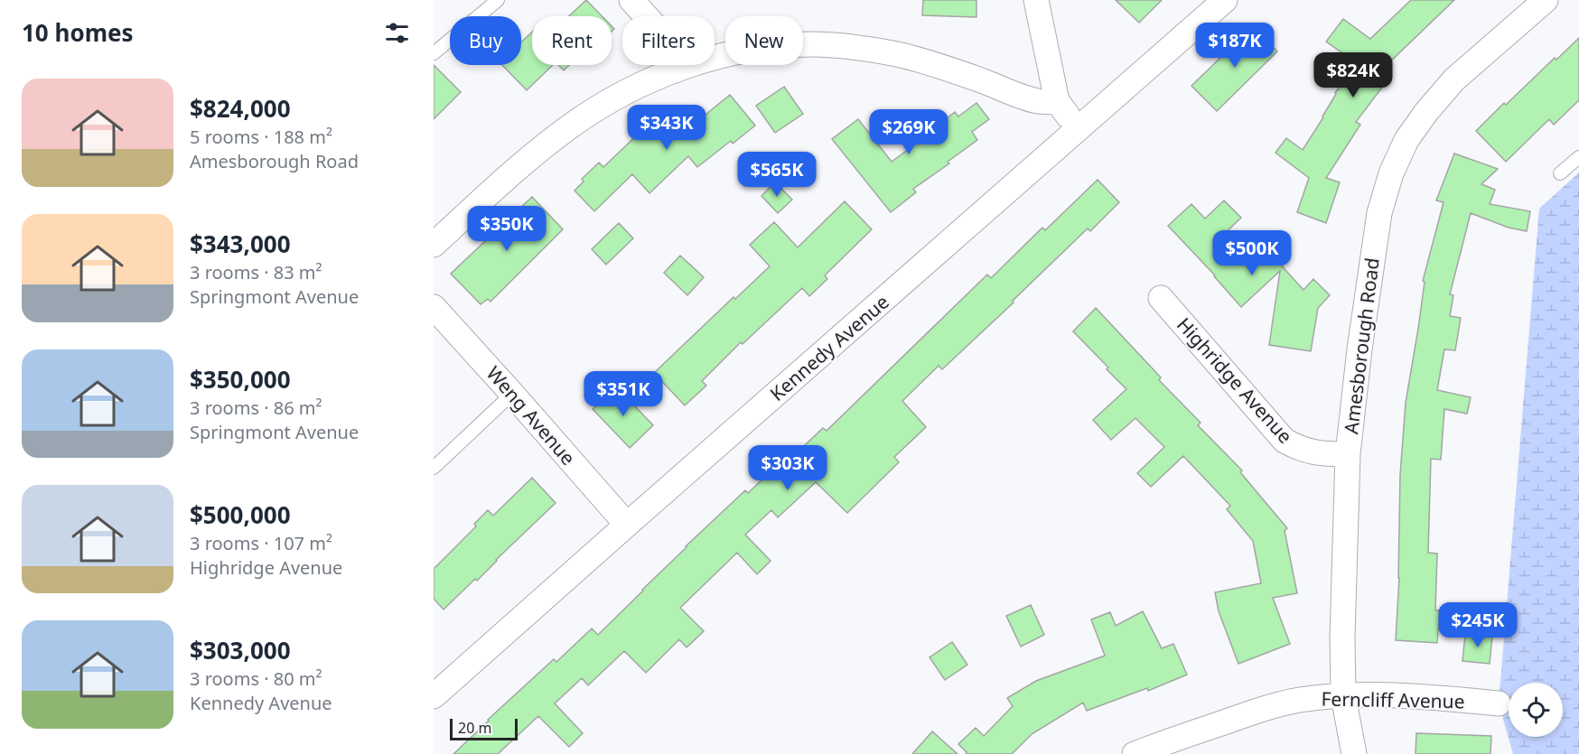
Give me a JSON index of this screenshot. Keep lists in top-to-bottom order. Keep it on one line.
{"streets":{"street":["Amesborough Road","Kennedy Avenue","Highridge Avenue","Weng Avenue","Ferncliff Avenue"]},"crossings":[["Amesborough Road","Highridge Avenue"],["Amesborough Road","Ferncliff Avenue"],["Kennedy Avenue","Weng Avenue"]],"scale_bar":"20 m","page":{"heading":"10 homes","chip":["Buy","Rent","Filters","New"],"price":["$187K","$824K","$343K","$269K","$565K","$350K","$500K","$351K","$303K","$245K"],"list":[{"name":"$824,000","note":"5 rooms · 188 m² · Amesborough Road"},{"name":"$343,000","note":"3 rooms · 83 m² · Springmont Avenue"},{"name":"$350,000","note":"3 rooms · 86 m² · Springmont Avenue"},{"name":"$500,000","note":"3 rooms · 107 m² · Highridge Avenue"},{"name":"$303,000","note":"3 rooms · 80 m² · Kennedy Avenue"}],"scale":"20 m"}}
